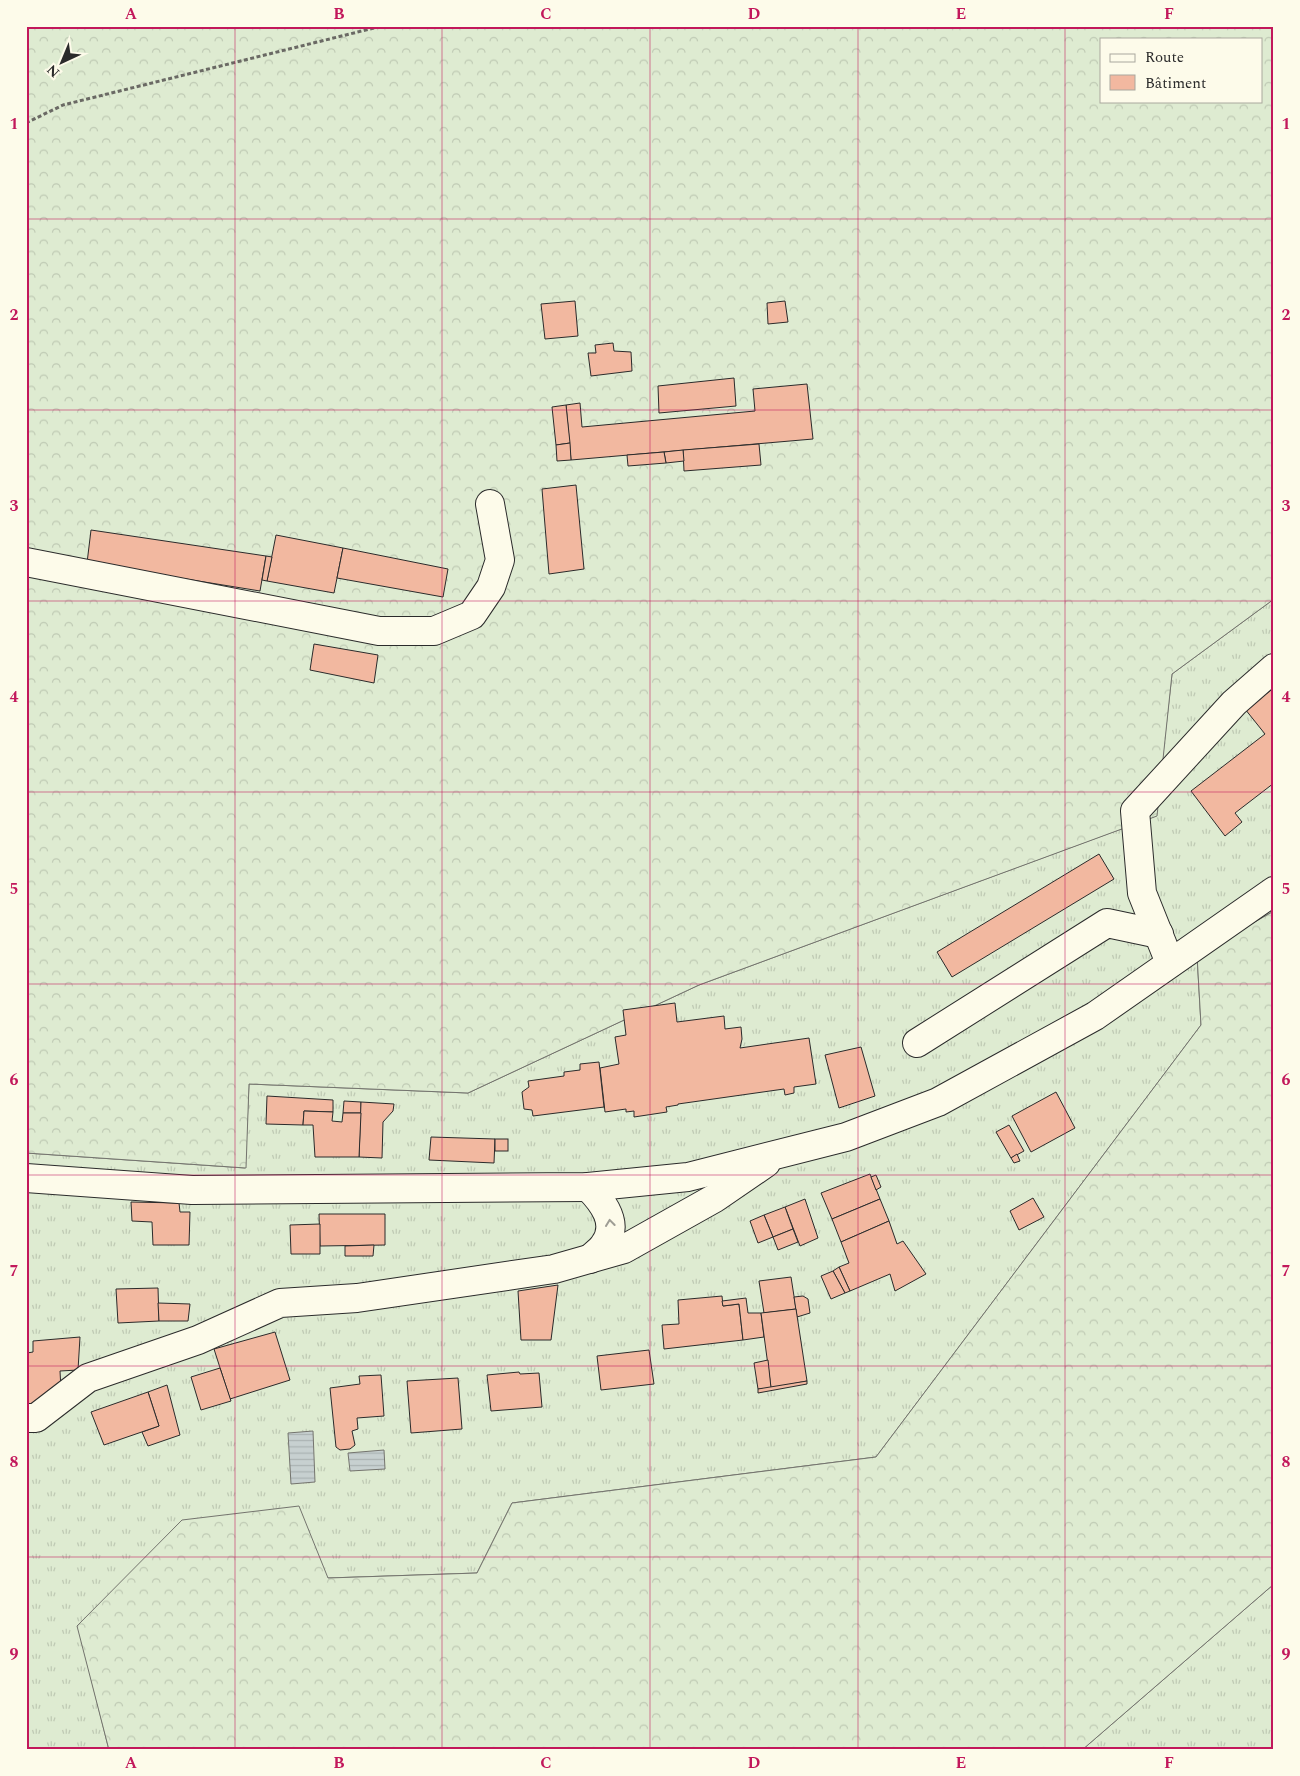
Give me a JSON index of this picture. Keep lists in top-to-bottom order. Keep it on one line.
{"legend":["Route","Bâtiment"],"north":"bottom left","grid":{"columns":["A","B","C","D","E","F"],"rows":["1","2","3","4","5","6","7","8","9"]}}
